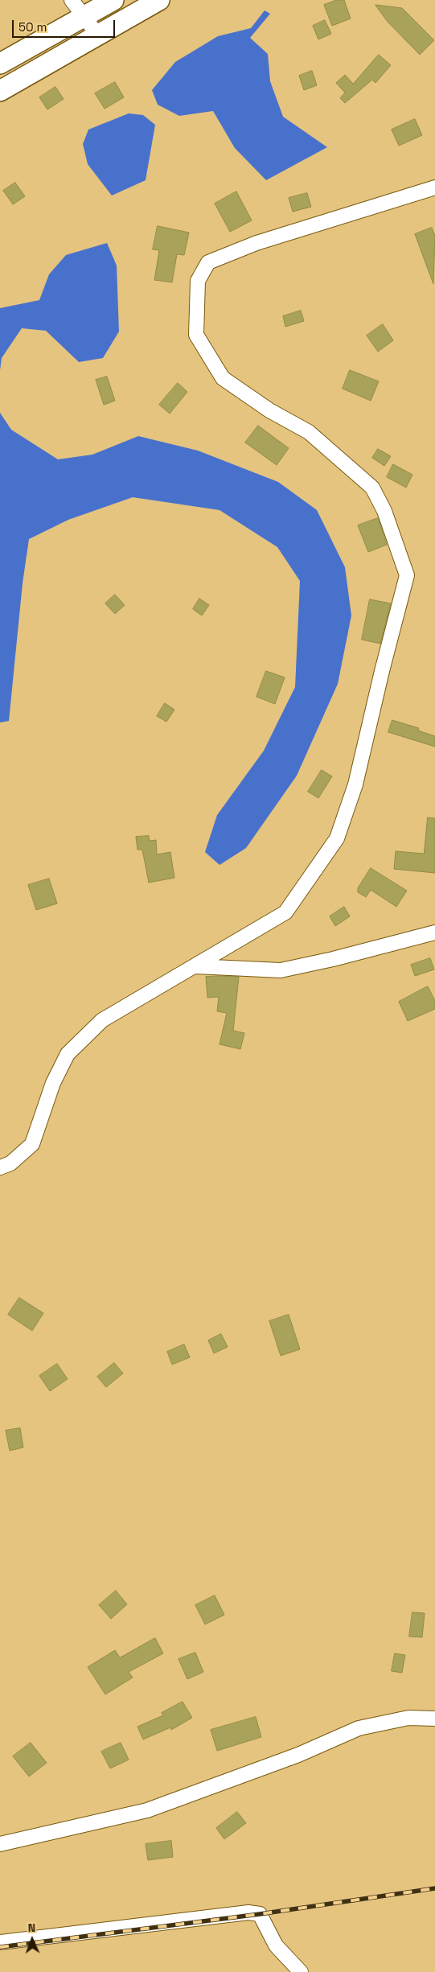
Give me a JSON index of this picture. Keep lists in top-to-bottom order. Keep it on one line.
{"scale_bar":"50 m","north":"top"}
